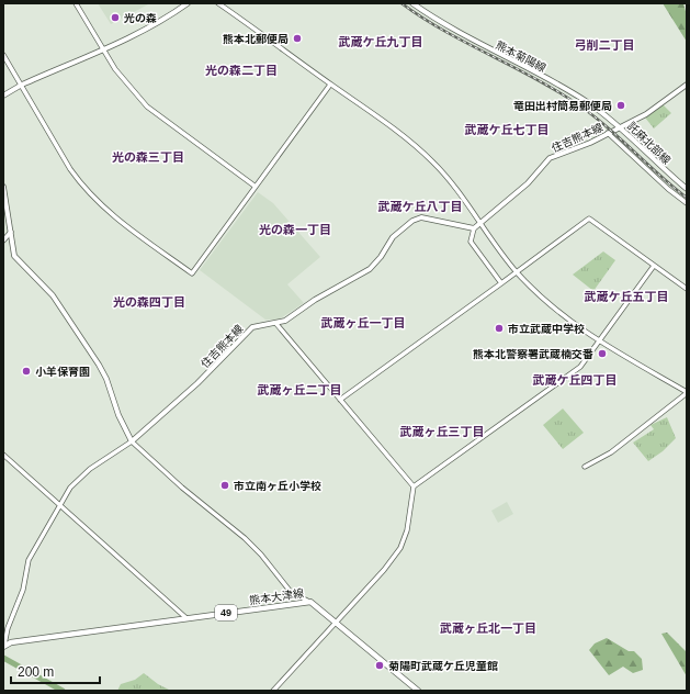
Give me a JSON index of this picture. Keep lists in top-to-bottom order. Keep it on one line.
{"streets":{"main road":["熊本菊陽線","住吉熊本線","託麻北部線","熊本大津線","49"]},"crossings":[["熊本菊陽線","住吉熊本線"],["熊本菊陽線","託麻北部線"],["住吉熊本線","託麻北部線"]],"districts":["武蔵ケ丘九丁目","弓削二丁目","光の森二丁目","武蔵ケ丘七丁目","光の森三丁目","武蔵ケ丘八丁目","光の森一丁目","武蔵ケ丘五丁目","光の森四丁目","武蔵ヶ丘一丁目","武蔵ケ丘四丁目","武蔵ヶ丘二丁目","武蔵ヶ丘三丁目","武蔵ヶ丘北一丁目"],"places":["光の森","熊本北郵便局","竜田出村簡易郵便局","市立武蔵中学校","熊本北警察署武蔵楠交番","小羊保育園","市立南ヶ丘小学校","菊陽町武蔵ケ丘児童館"],"scale_bar":"200 m"}
